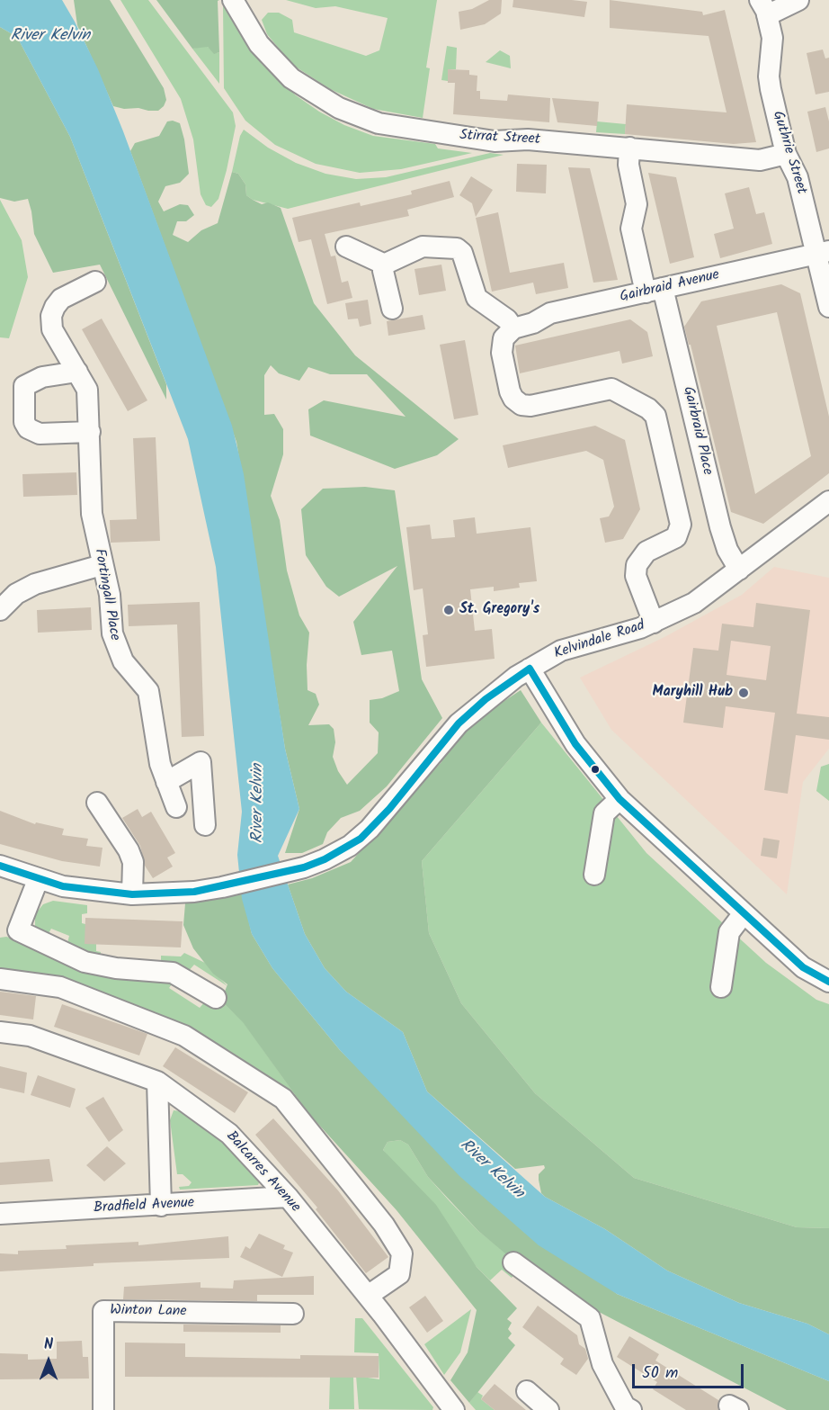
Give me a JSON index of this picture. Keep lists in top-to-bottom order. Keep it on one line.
{"streets":{"street":["Stirrat Street","Guthrie Street","Gairbraid Avenue","Gairbraid Place","Fortingall Place","Kelvindale Road","Balcarres Avenue","Bradfield Avenue","Winton Lane"]},"crossings":[["Stirrat Street","Guthrie Street"],["Stirrat Street","Gairbraid Place"],["Guthrie Street","Gairbraid Avenue"],["Gairbraid Avenue","Gairbraid Place"],["Gairbraid Place","Kelvindale Road"],["Balcarres Avenue","Bradfield Avenue"]],"water":["River Kelvin"],"places":["St. Gregory's","Maryhill Hub"],"scale_bar":"50 m","north":"top"}
